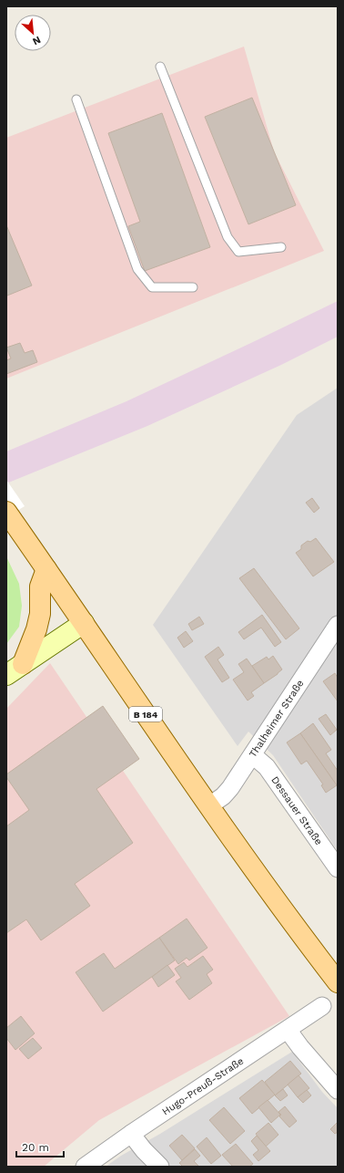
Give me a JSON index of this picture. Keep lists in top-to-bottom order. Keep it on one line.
{"streets":{"main road":["B 184"],"street":["Thalheimer Straße","Dessauer Straße","Hugo-Preuß-Straße"]},"crossings":[["B 184","Thalheimer Straße"],["Thalheimer Straße","Dessauer Straße"]],"scale_bar":"20 m","north":"bottom right"}
